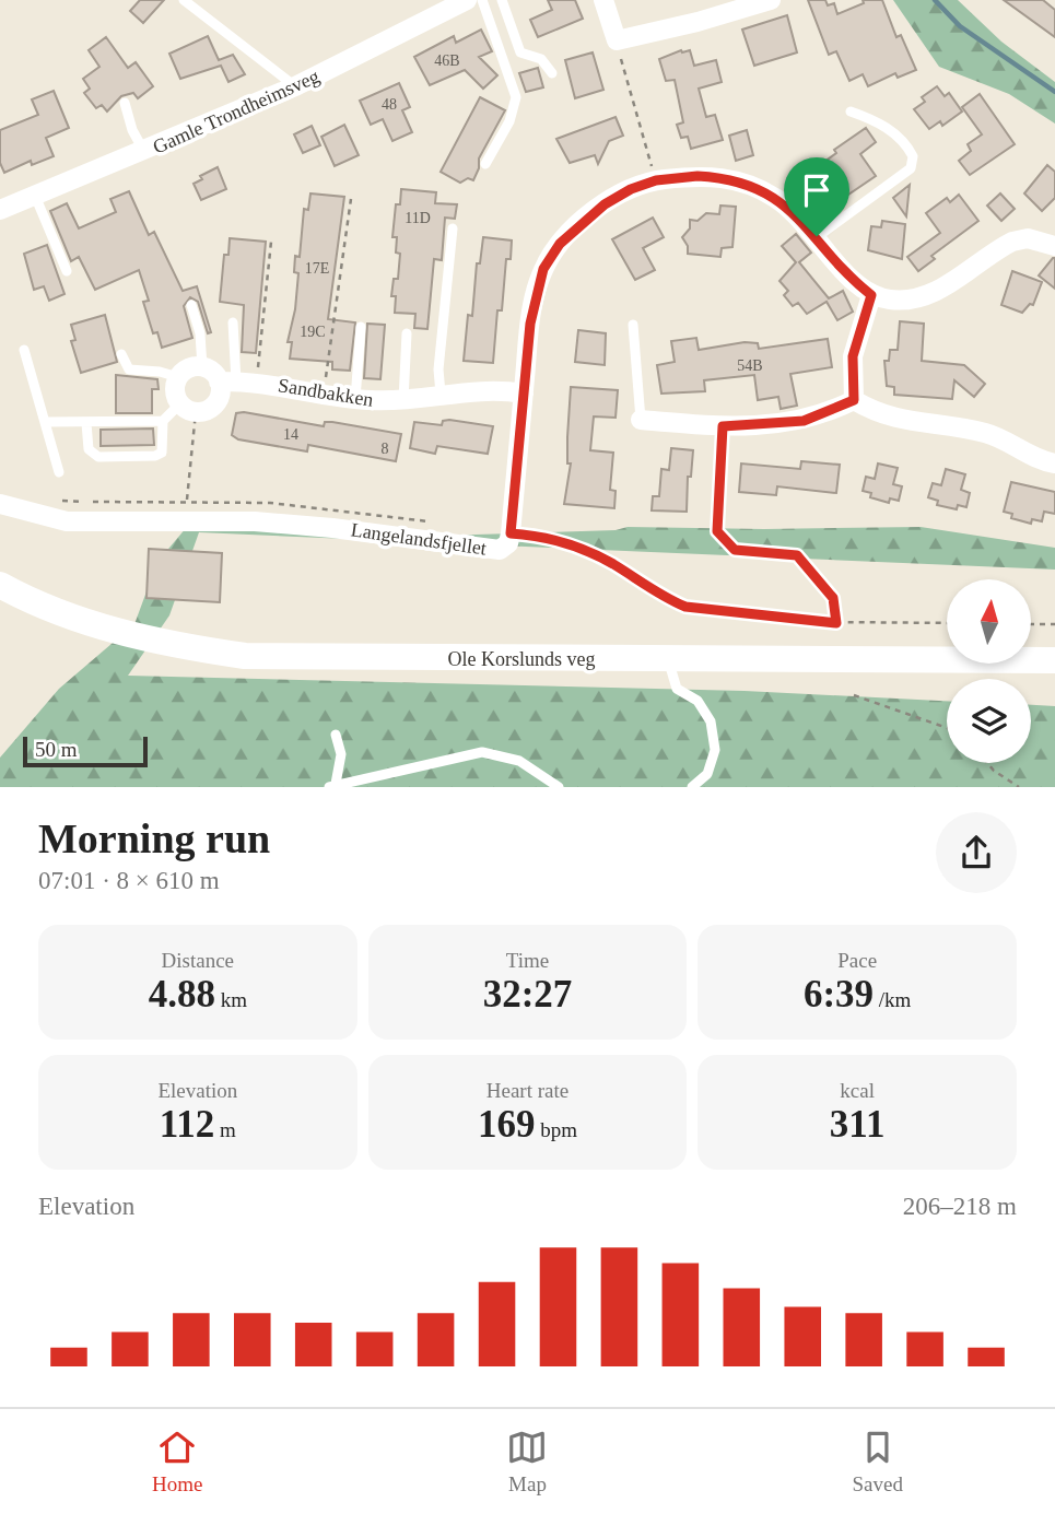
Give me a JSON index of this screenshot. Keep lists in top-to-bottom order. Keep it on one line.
{"streets":{"street":["Gamle Trondheimsveg","Sandbakken","Langelandsfjellet","Ole Korslunds veg"]},"crossings":[["Sandbakken","Langelandsfjellet"]],"house_numbers":["46B","48","11D","17E","19C","54B","14","8"],"scale_bar":"50 m","north":"top","page":{"scale":"50 m","heading":["Morning run","07:01 · 8 × 610 m"],"stats":[["Distance","4.88 km"],["Time","32:27"],["Pace","6:39 /km"],["Elevation","112 m"],["Heart rate","169 bpm"],["kcal","311"]],"chart":["Elevation","206–218 m"],"tabs":["Home","Map","Saved"]}}
